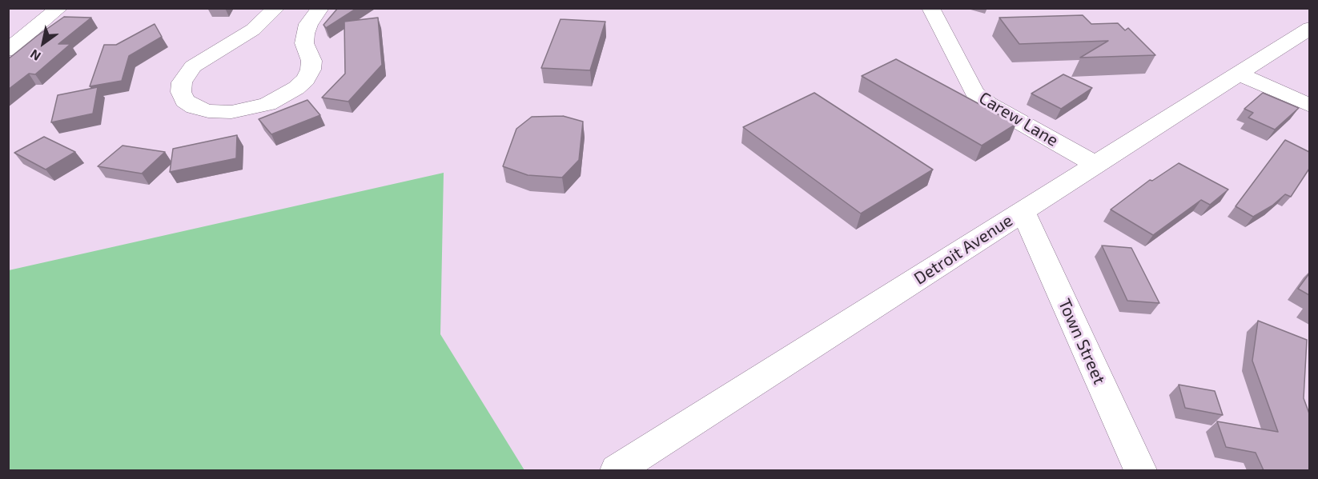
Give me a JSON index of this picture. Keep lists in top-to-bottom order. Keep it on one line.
{"streets":{"street":["Carew Lane","Detroit Avenue","Town Street"]},"crossings":[["Carew Lane","Detroit Avenue"],["Detroit Avenue","Town Street"]],"north":"bottom left"}
